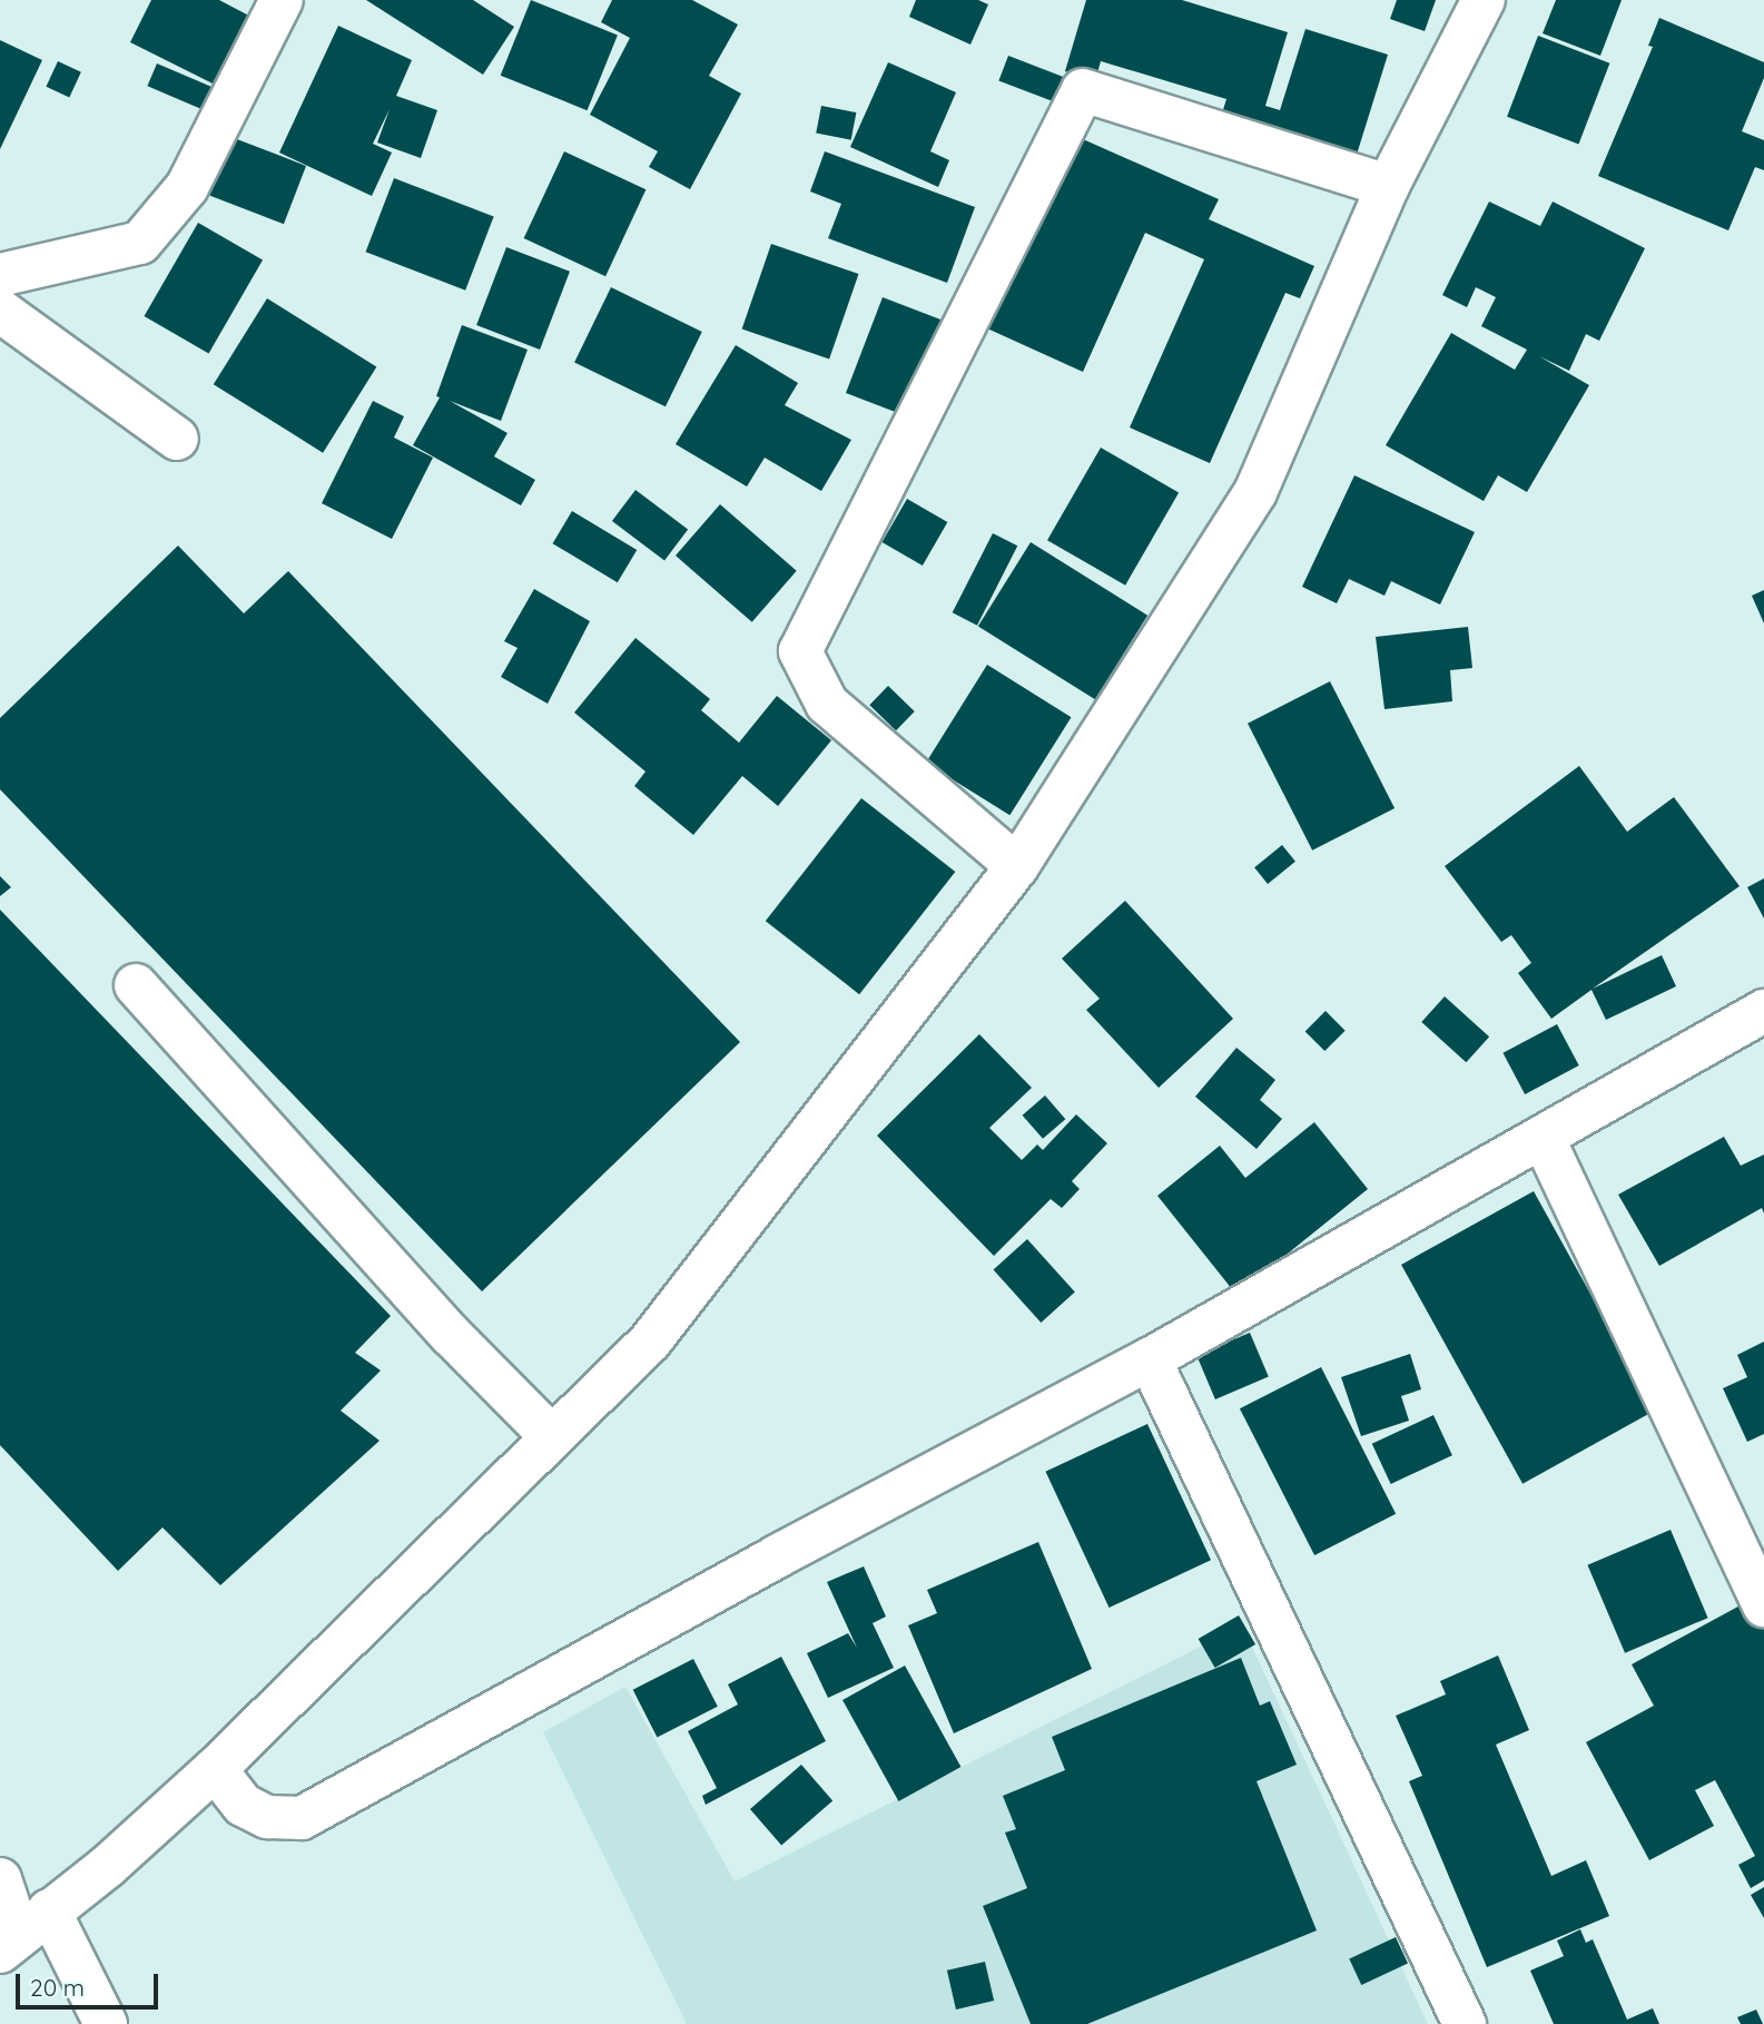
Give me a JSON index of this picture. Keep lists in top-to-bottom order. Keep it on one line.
{"scale_bar":"20 m"}
